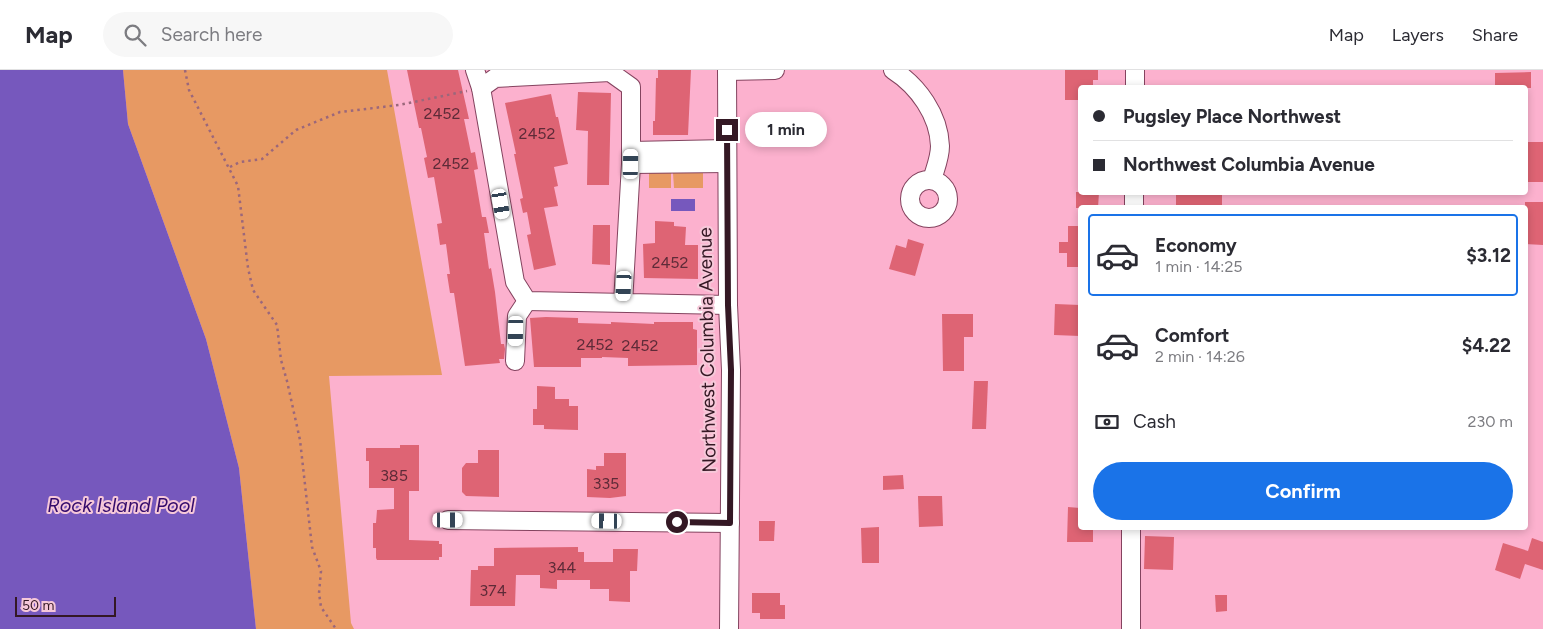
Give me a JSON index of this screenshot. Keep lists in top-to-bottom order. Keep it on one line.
{"streets":{"street":["Northwest Columbia Avenue"]},"water":["Rock Island Pool"],"house_numbers":["2452","2452","2452","2452","2452","2452","385","335","344","374"],"scale_bar":"50 m","page":{"header":"Map","search":"Search here","nav":["Map","Layers","Share"],"banner":["Pugsley Place Northwest","Northwest Columbia Avenue"],"bubble":"1 min","list":[{"name":"Economy","note":"1 min · 14:25","value":"$3.12"},{"name":"Comfort","note":"2 min · 14:26","value":"$4.22"}],"pay":["Cash","230 m"],"buttons":"Confirm","scale":"50 m"}}
